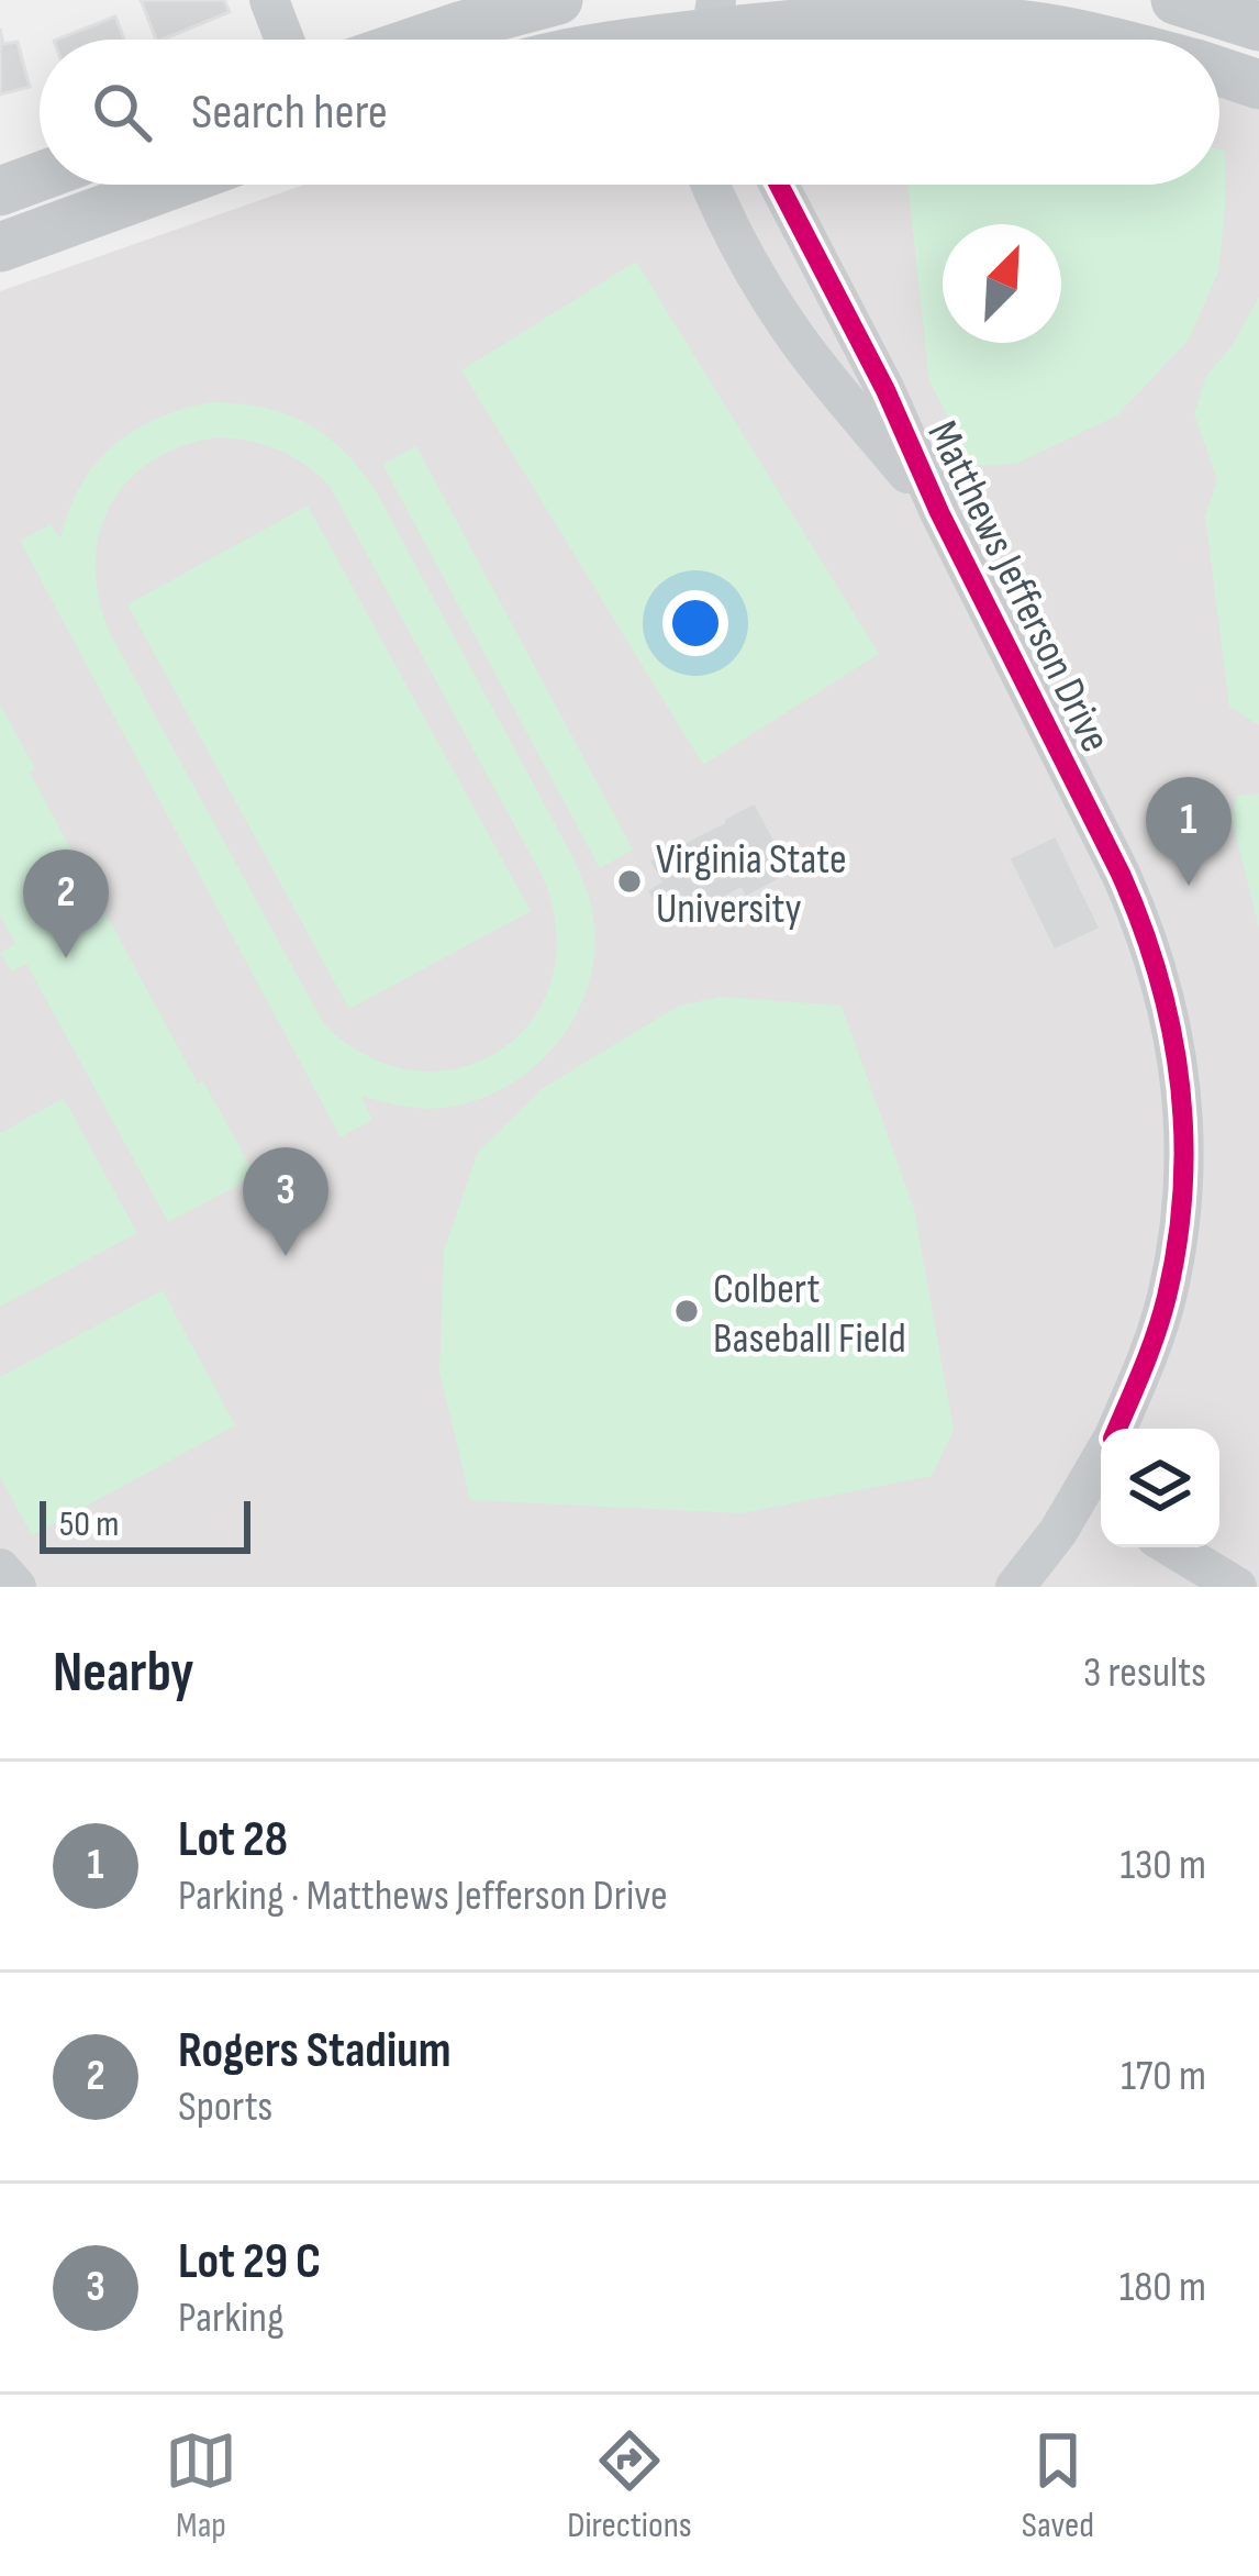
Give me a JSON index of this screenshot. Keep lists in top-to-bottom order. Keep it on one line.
{"streets":{"street":["Matthews Jefferson Drive"]},"places":["Virginia State University","Colbert Baseball Field"],"scale_bar":"50 m","north":"top right","page":{"search":"Search here","pins":["1","2","3"],"scale":"50 m","heading":["Nearby","3 results"],"list":[{"mark":"1","name":"Lot 28","note":"Parking · Matthews Jefferson Drive","value":"130 m"},{"mark":"2","name":"Rogers Stadium","note":"Sports","value":"170 m"},{"mark":"3","name":"Lot 29 C","note":"Parking","value":"180 m"}],"nav":["Map","Directions","Saved"]}}
